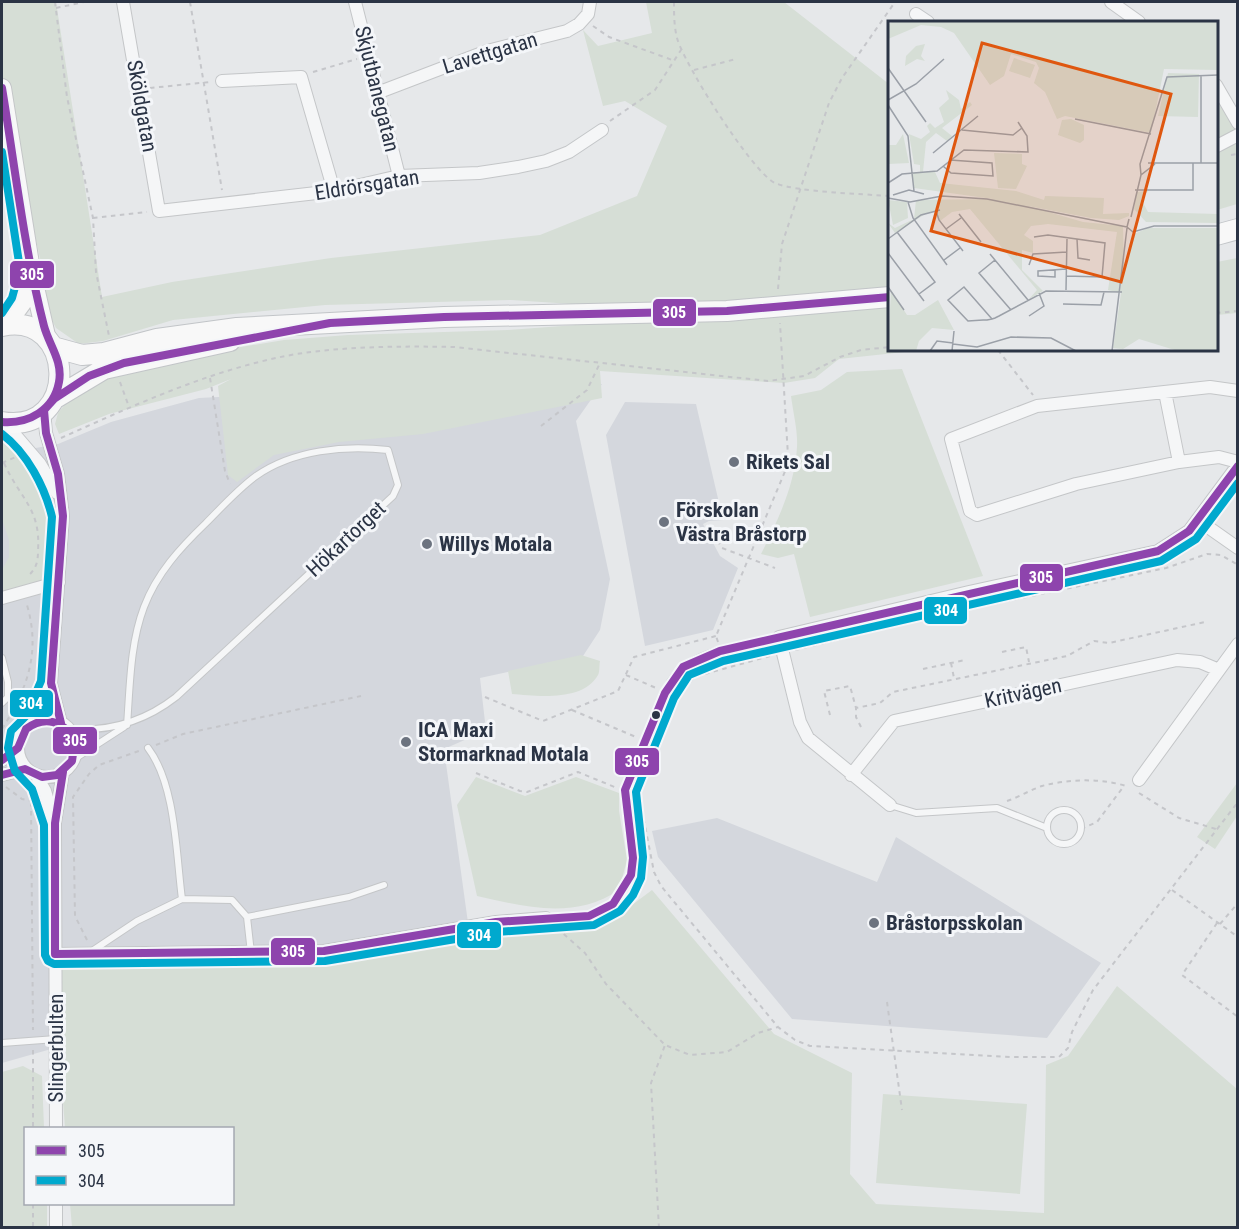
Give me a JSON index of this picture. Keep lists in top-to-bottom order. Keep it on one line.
{"streets":{"street":["Lavettgatan","Skjutbanegatan","Sköldgatan","Eldrörsgatan","Kritvägen","Slingerbulten"],"lane":["Hökartorget"]},"crossings":[["Lavettgatan","Skjutbanegatan"],["Skjutbanegatan","Eldrörsgatan"],["Sköldgatan","Eldrörsgatan"],["Hökartorget","Slingerbulten"]],"places":["Rikets Sal","Förskolan Västra Bråstorp","Willys Motala","ICA Maxi Stormarknad Motala","Bråstorpsskolan"],"lines":["transit line 305","transit line 304"],"legend":["305","304"]}
